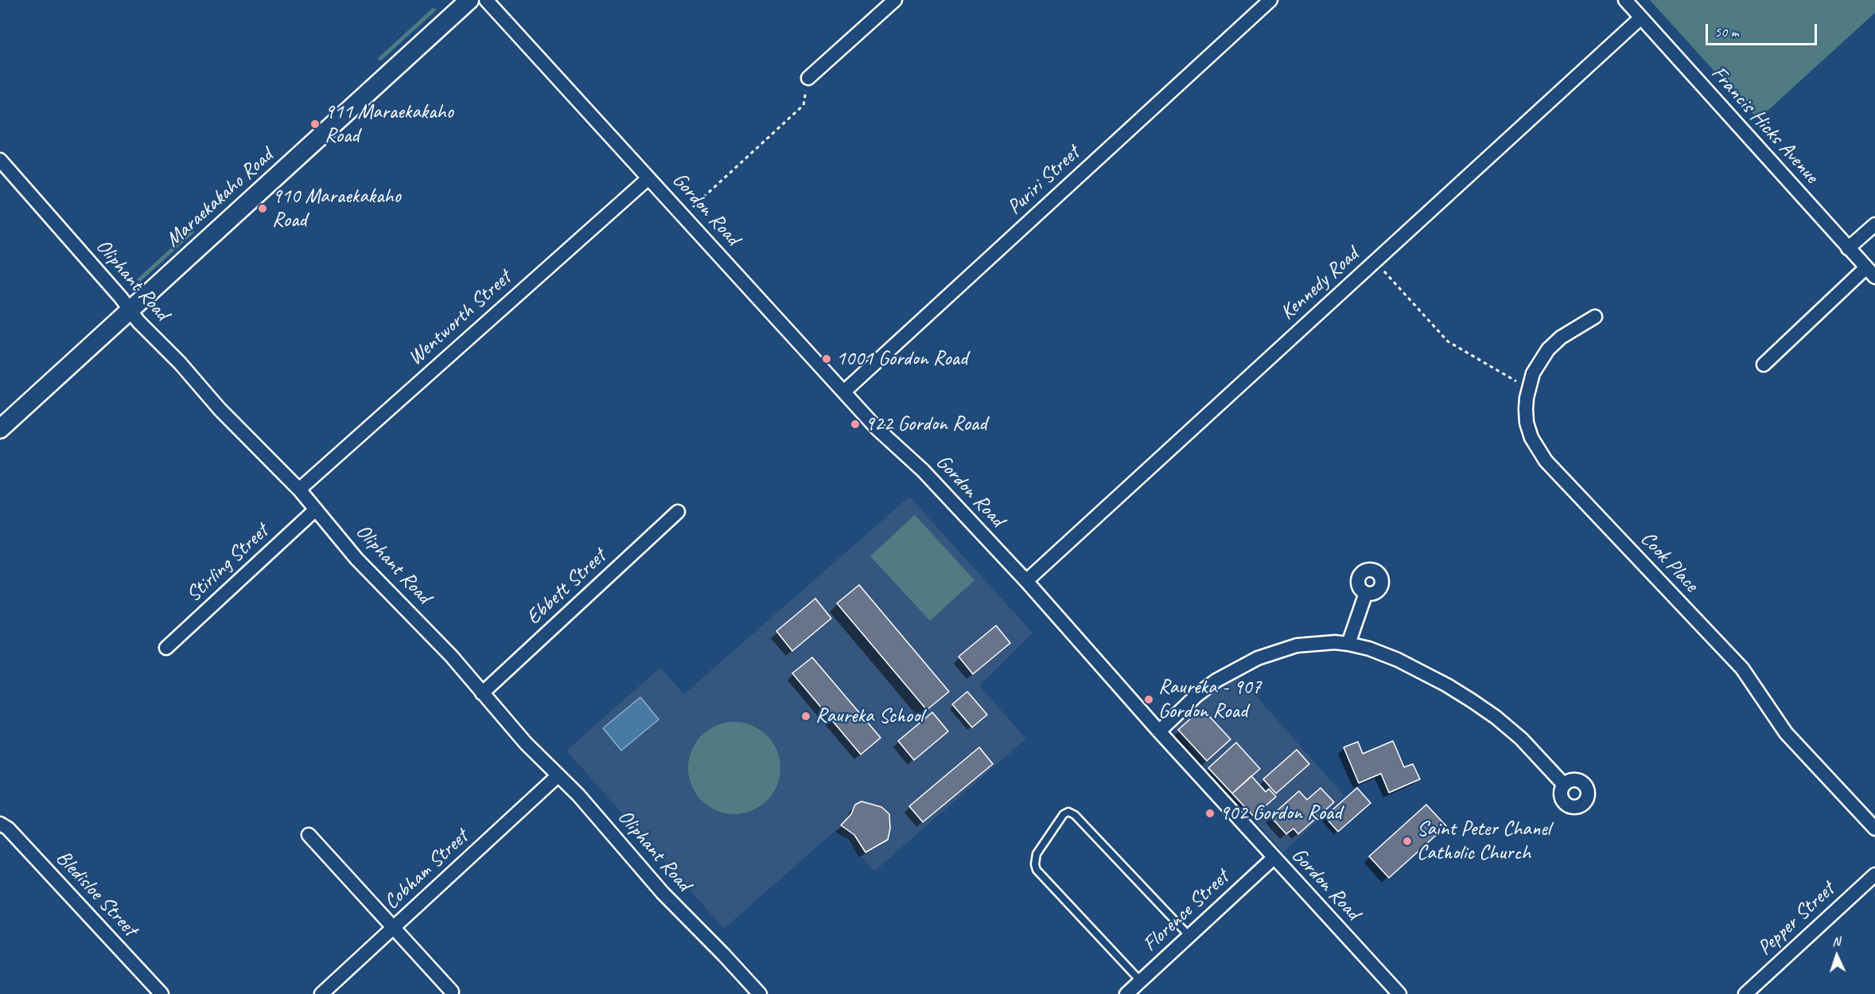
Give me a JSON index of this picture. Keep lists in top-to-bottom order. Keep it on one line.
{"streets":{"main road":["Maraekakaho Road"],"street":["Francis Hicks Avenue","Puriri Street","Gordon Road","Oliphant Road","Kennedy Road","Wentworth Street","Cook Place","Stirling Street","Ebbett Street","Cobham Street","Bledisloe Street","Florence Street","Pepper Street"]},"crossings":[["Francis Hicks Avenue","Kennedy Road"],["Puriri Street","Gordon Road"],["Maraekakaho Road","Oliphant Road"],["Gordon Road","Kennedy Road"],["Gordon Road","Wentworth Street"],["Gordon Road","Florence Street"],["Oliphant Road","Wentworth Street"],["Oliphant Road","Stirling Street"],["Oliphant Road","Ebbett Street"],["Oliphant Road","Cobham Street"]],"places":["911 Maraekakaho Road","910 Maraekakaho Road","1001 Gordon Road","922 Gordon Road","Raureka - 907 Gordon Road","Raureka School","902 Gordon Road","Saint Peter Chanel Catholic Church"],"scale_bar":"50 m","north":"top"}
